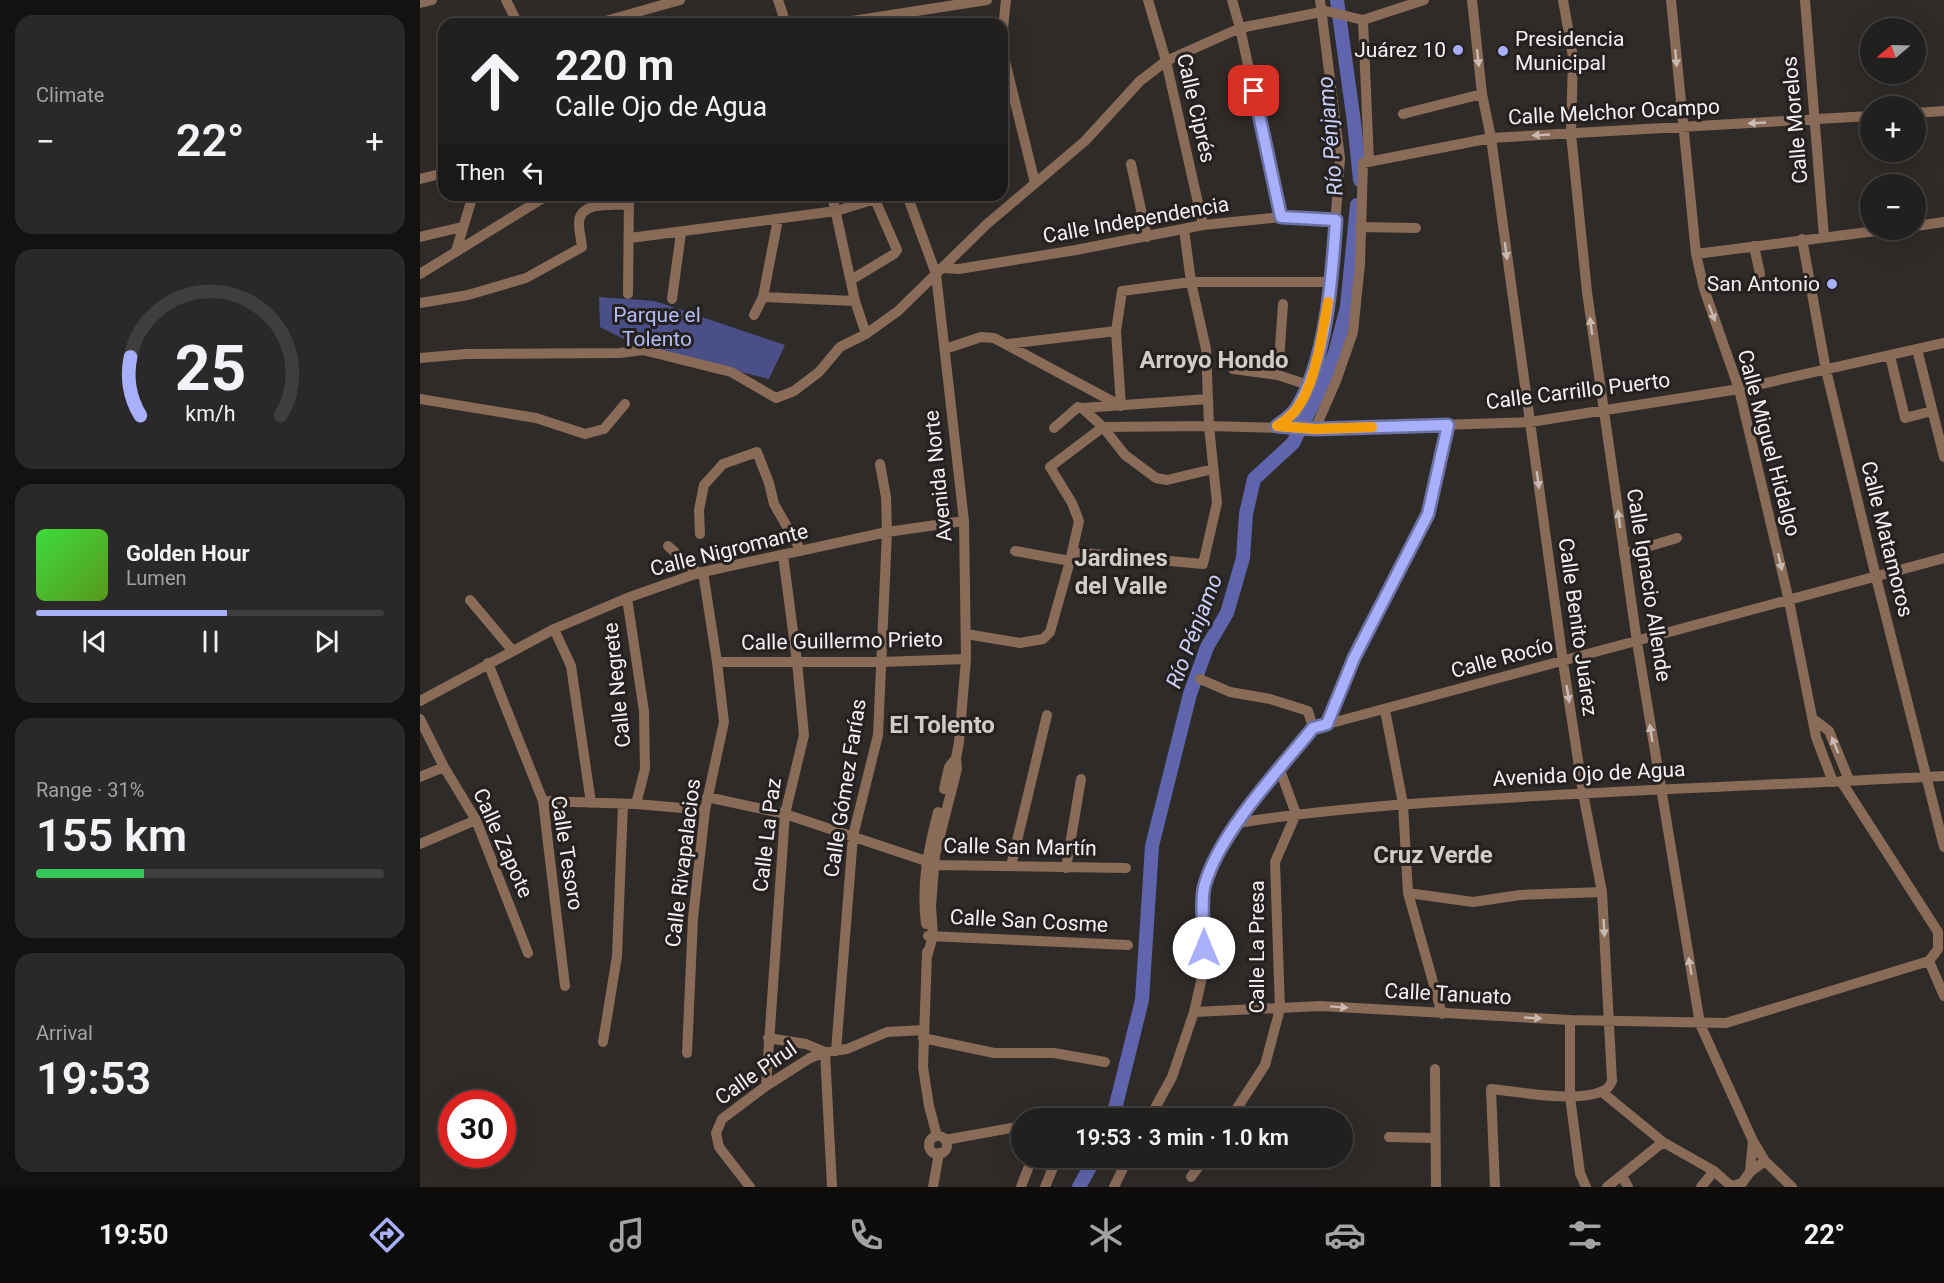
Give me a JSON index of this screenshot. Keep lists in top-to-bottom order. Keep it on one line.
{"streets":{"street":["Calle Ciprés","Calle Melchor Ocampo","Calle Morelos","Calle Independencia","Calle Carrillo Puerto","Calle Miguel Hidalgo","Avenida Norte","Calle Matamoros","Calle Nigromante","Calle Ignacio Allende","Calle Benito Juárez","Calle Guillermo Prieto","Calle Rocío","Calle Negrete","Avenida Ojo de Agua","Calle Gómez Farías","Calle La Paz","Calle Zapote","Calle San Martín","Calle Tesoro","Calle Rivapalacios","Calle San Cosme","Calle La Presa","Calle Tanuato","Calle Pirul"]},"crossings":[["Calle Ciprés","Calle Independencia"],["Calle Melchor Ocampo","Calle Morelos"],["Calle Melchor Ocampo","Calle Miguel Hidalgo"],["Calle Melchor Ocampo","Calle Ignacio Allende"],["Calle Melchor Ocampo","Calle Benito Juárez"],["Calle Independencia","Avenida Norte"],["Calle Carrillo Puerto","Calle Miguel Hidalgo"],["Calle Carrillo Puerto","Calle Matamoros"],["Calle Carrillo Puerto","Calle Ignacio Allende"],["Calle Carrillo Puerto","Calle Benito Juárez"],["Calle Miguel Hidalgo","Calle Rocío"],["Calle Miguel Hidalgo","Avenida Ojo de Agua"],["Calle Miguel Hidalgo","Calle Tanuato"],["Avenida Norte","Calle Nigromante"],["Avenida Norte","Calle Guillermo Prieto"],["Avenida Norte","Calle San Martín"],["Avenida Norte","Calle San Cosme"],["Avenida Norte","Calle Pirul"],["Calle Matamoros","Calle Rocío"],["Calle Matamoros","Avenida Ojo de Agua"],["Calle Nigromante","Calle Negrete"],["Calle Nigromante","Calle Gómez Farías"],["Calle Nigromante","Calle La Paz"],["Calle Nigromante","Calle Tesoro"],["Calle Nigromante","Calle Rivapalacios"],["Calle Ignacio Allende","Calle Rocío"],["Calle Ignacio Allende","Avenida Ojo de Agua"],["Calle Ignacio Allende","Calle Tanuato"],["Calle Benito Juárez","Calle Rocío"],["Calle Benito Juárez","Avenida Ojo de Agua"],["Calle Benito Juárez","Calle Tanuato"],["Calle Guillermo Prieto","Calle Gómez Farías"],["Calle Guillermo Prieto","Calle La Paz"],["Calle Guillermo Prieto","Calle Rivapalacios"],["Avenida Ojo de Agua","Calle La Presa"],["Calle Gómez Farías","Calle San Martín"],["Calle Gómez Farías","Calle Pirul"],["Calle La Paz","Calle San Martín"],["Calle La Paz","Calle Pirul"],["Calle San Martín","Calle Rivapalacios"],["Calle La Presa","Calle Tanuato"]],"one_way":["Calle Melchor Ocampo","Calle Ignacio Allende","Calle Benito Juárez","Calle Tanuato"],"districts":["Arroyo Hondo","Jardines del Valle","El Tolento","Cruz Verde"],"water":["Río Pénjamo"],"parks":["Parque el Tolento"],"places":["Juárez 10","Presidencia Municipal","San Antonio"],"north":"left","page":{"tile":["Climate",["Range · 31%","155 km"],["Arrival","19:53"]],"map_buttons":["+","−"],"turn":["220 m","Calle Ojo de Agua"],"heat":["−","22°","+"],"then":"Then","song":["Golden Hour","Lumen"],"limit":"30","trip":"19:53 · 3 min · 1.0 km","tabs":["19:50","22°"],"gauge":["25","km/h"]}}
